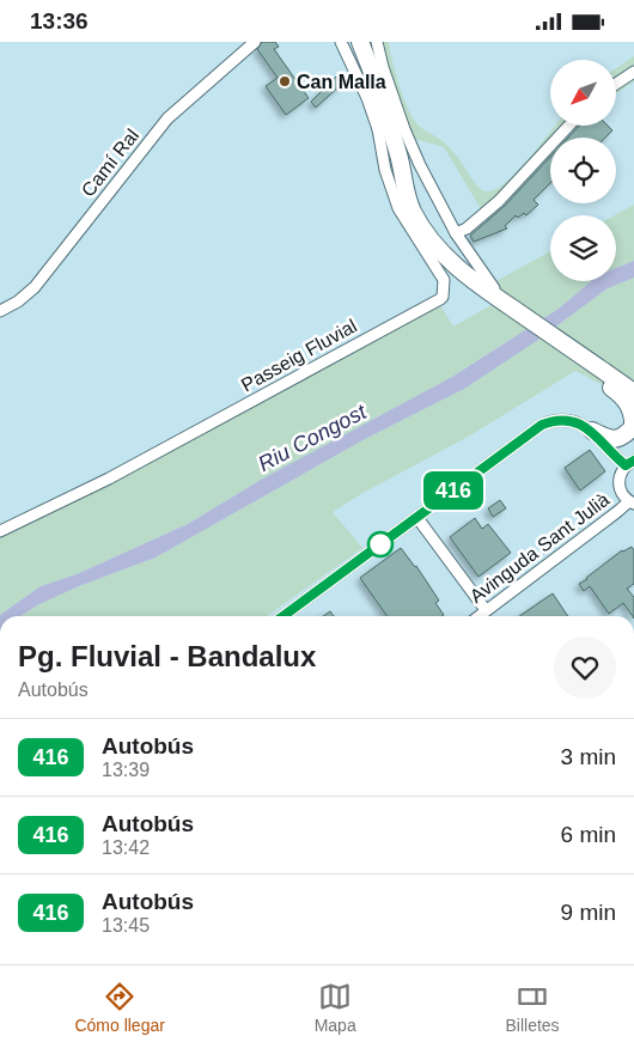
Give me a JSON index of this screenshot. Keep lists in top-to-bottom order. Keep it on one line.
{"streets":{"street":["Camí Ral","Passeig Fluvial","Avinguda Sant Julià"]},"water":["Riu Congost"],"places":["Can Malla"],"lines":["bus line 416"],"north":"bottom left","page":{"status":"13:36","on_map":"416","heading":["Pg. Fluvial - Bandalux","Autobús"],"list":[{"mark":"416","name":"Autobús","note":"13:39","value":"3 min"},{"mark":"416","name":"Autobús","note":"13:42","value":"6 min"},{"mark":"416","name":"Autobús","note":"13:45","value":"9 min"}],"tabs":["Cómo llegar","Mapa","Billetes"]}}
